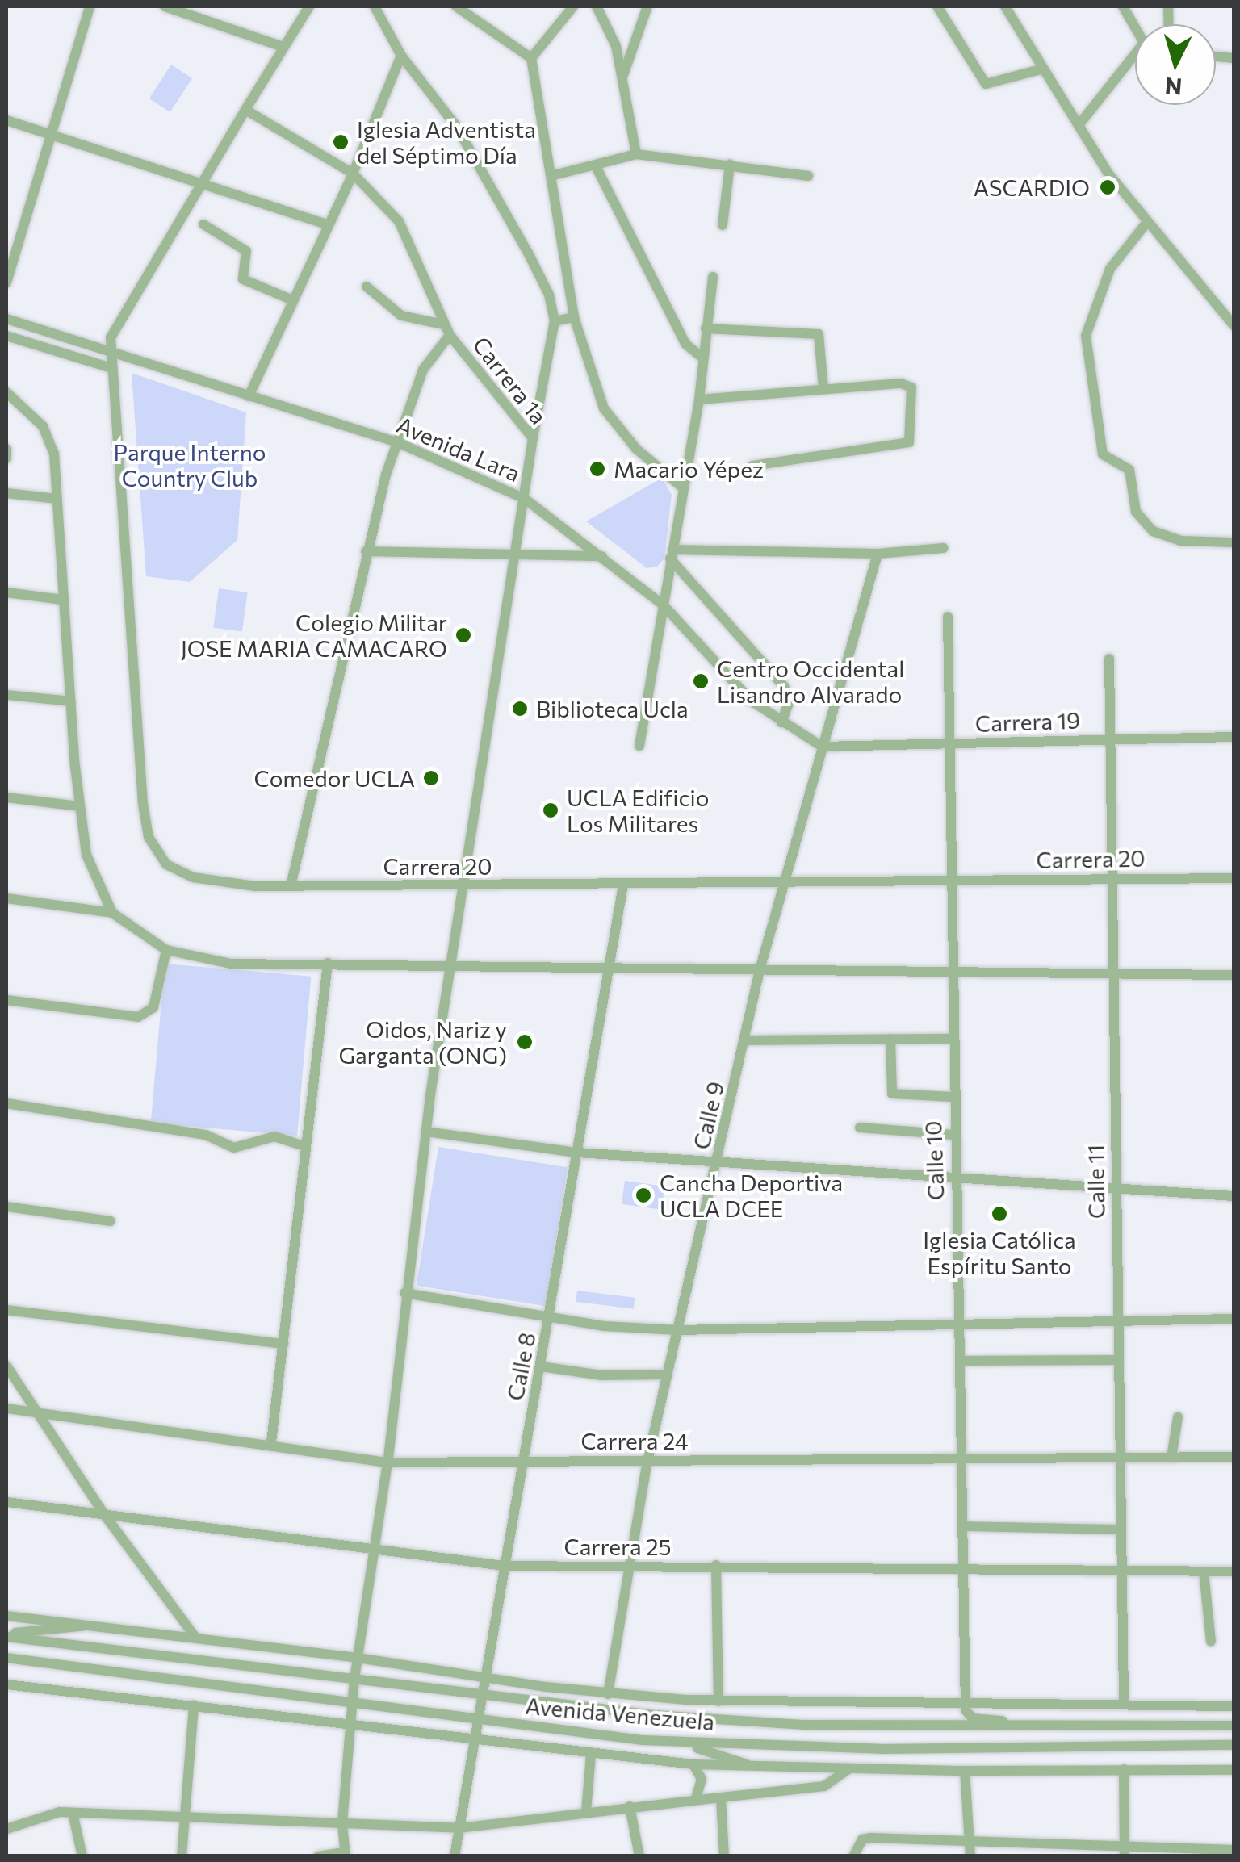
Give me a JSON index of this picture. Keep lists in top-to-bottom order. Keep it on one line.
{"streets":{"street":["Carrera 1a","Avenida Lara","Carrera 19","Carrera 20","Calle 9","Calle 10","Calle 11","Calle 8","Carrera 24","Carrera 25","Avenida Venezuela"]},"crossings":[["Carrera 1a","Avenida Lara"],["Carrera 1a","Carrera 20"],["Carrera 1a","Carrera 24"],["Carrera 1a","Carrera 25"],["Carrera 1a","Avenida Venezuela"],["Avenida Lara","Carrera 19"],["Avenida Lara","Carrera 20"],["Avenida Lara","Calle 9"],["Carrera 19","Calle 9"],["Carrera 19","Calle 10"],["Carrera 19","Calle 11"],["Carrera 20","Calle 9"],["Carrera 20","Calle 10"],["Carrera 20","Calle 11"],["Carrera 20","Calle 8"],["Calle 9","Carrera 24"],["Calle 9","Carrera 25"],["Calle 9","Avenida Venezuela"],["Calle 10","Carrera 24"],["Calle 10","Carrera 25"],["Calle 10","Avenida Venezuela"],["Calle 11","Carrera 24"],["Calle 11","Carrera 25"],["Calle 11","Avenida Venezuela"],["Calle 8","Carrera 24"],["Calle 8","Carrera 25"],["Calle 8","Avenida Venezuela"]],"parks":["Parque Interno Country Club"],"places":["Iglesia Adventista del Séptimo Día","ASCARDIO","Macario Yépez","Colegio Militar JOSE MARIA CAMACARO","Centro Occidental Lisandro Alvarado","Biblioteca Ucla","Comedor UCLA","UCLA Edificio Los Militares","Oidos, Nariz y Garganta (ONG)","Cancha Deportiva UCLA DCEE","Iglesia Católica Espíritu Santo"],"north":"bottom"}
